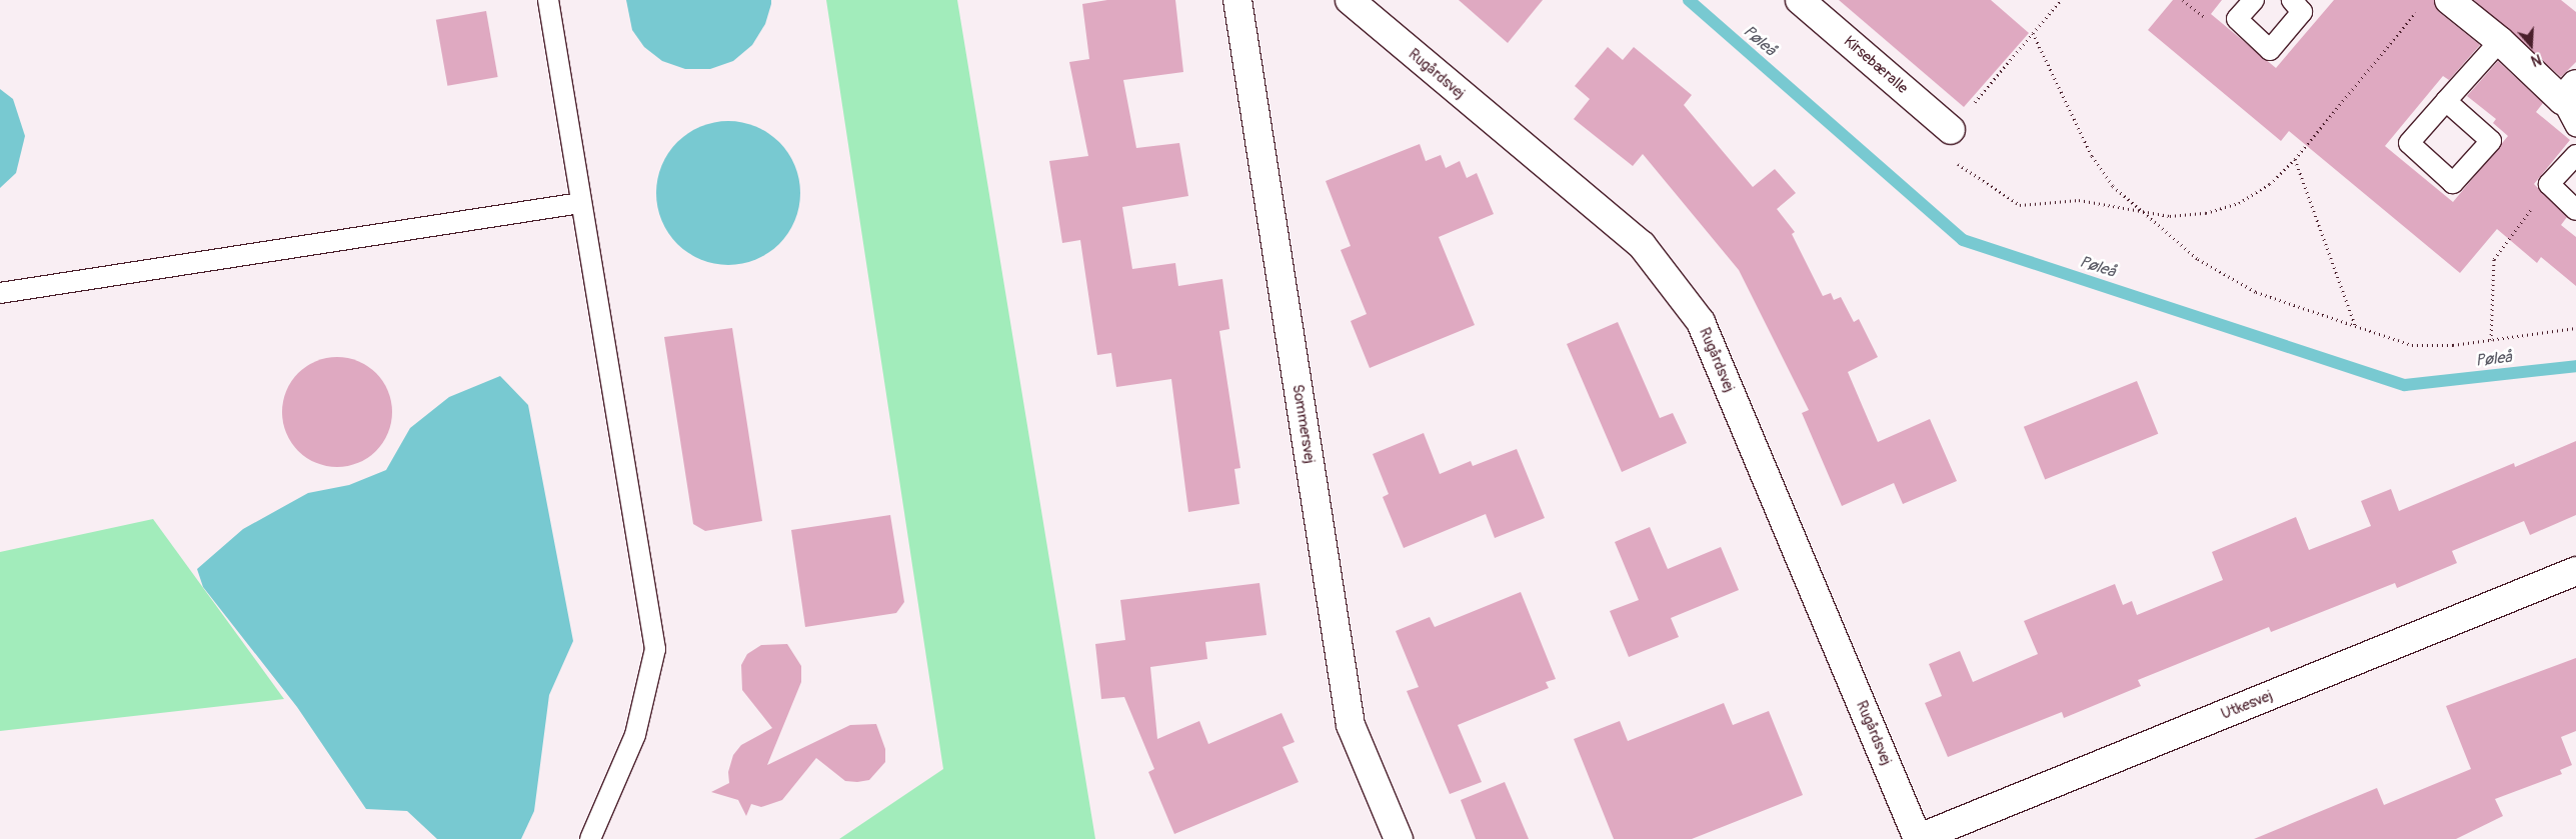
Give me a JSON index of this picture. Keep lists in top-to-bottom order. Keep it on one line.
{"streets":{"street":["Kirsebæralle","Rugårdsvej","Sommersvej","Utkesvej"]},"crossings":[["Rugårdsvej","Utkesvej"]],"water":["Pøleå"],"north":"bottom"}
